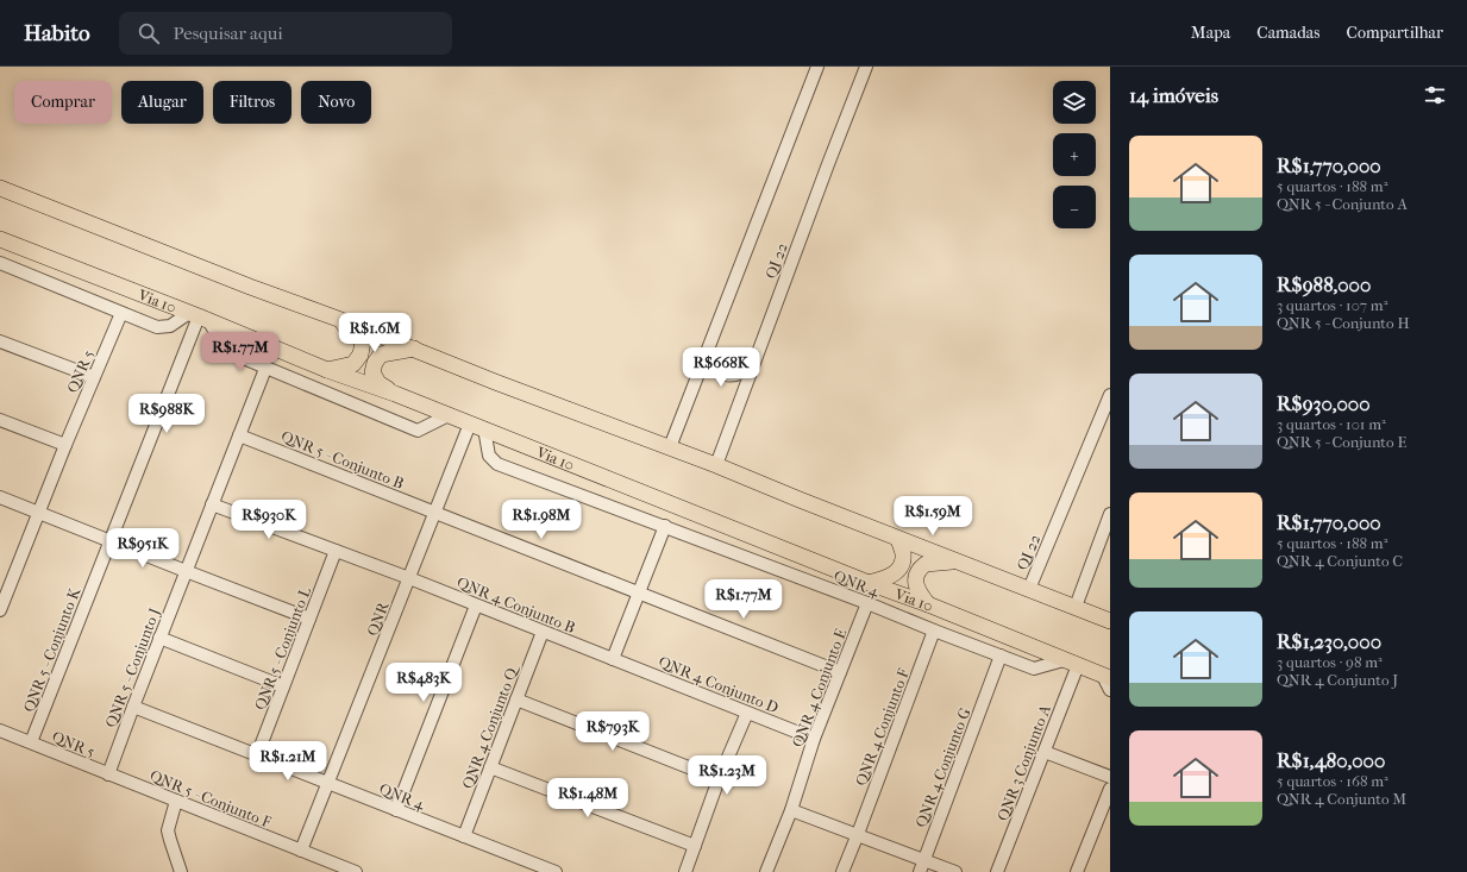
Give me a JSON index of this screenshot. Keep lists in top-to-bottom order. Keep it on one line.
{"streets":{"main road":["Via 10"],"street":["QI 22","QNR 5","QNR 5 - Conjunto B","QNR 4","QNR 4 Conjunto B","QNR","QNR 5 - Conjunto L","QNR 5 - Conjunto K","QNR 5 - Conjunto J","QNR 4 Conjunto D","QNR 4 Conjunto E","QNR 4 Conjunto F","QNR 4 Conjunto Q","QNR 3 Conjunto A","QNR 4 Conjunto G","QNR 5 - Conjunto F"]},"crossings":[["Via 10","QNR 4"],["Via 10","QNR"],["Via 10","QNR 5 - Conjunto K"],["Via 10","QNR 3 Conjunto A"],["QNR 5","QNR 5 - Conjunto K"],["QNR 5","QNR 5 - Conjunto J"],["QNR 5","QNR 5 - Conjunto F"],["QNR 5 - Conjunto B","QNR"],["QNR 5 - Conjunto B","QNR 5 - Conjunto J"],["QNR 5 - Conjunto B","QNR 4 Conjunto E"],["QNR 4","QNR"],["QNR 4","QNR 4 Conjunto E"],["QNR 4","QNR 4 Conjunto F"],["QNR 4","QNR 4 Conjunto Q"],["QNR 4","QNR 3 Conjunto A"],["QNR 4","QNR 4 Conjunto G"],["QNR 4 Conjunto B","QNR"],["QNR 4 Conjunto B","QNR 4 Conjunto D"],["QNR 4 Conjunto B","QNR 4 Conjunto Q"],["QNR","QNR 5 - Conjunto F"],["QNR 5 - Conjunto J","QNR 5 - Conjunto F"],["QNR 4 Conjunto D","QNR 4 Conjunto E"]],"page":{"header":"Habito","search":"Pesquisar aqui","nav":["Mapa","Camadas","Compartilhar"],"heading":"14 imóveis","map_buttons":["+","−"],"chip":["Comprar","Alugar","Filtros","Novo"],"list":[{"name":"R$1,770,000","note":"5 quartos · 188 m² · QNR 5 - Conjunto A"},{"name":"R$988,000","note":"3 quartos · 107 m² · QNR 5 - Conjunto H"},{"name":"R$930,000","note":"3 quartos · 101 m² · QNR 5 - Conjunto E"},{"name":"R$1,770,000","note":"5 quartos · 188 m² · QNR 4 Conjunto C"},{"name":"R$1,230,000","note":"3 quartos · 98 m² · QNR 4 Conjunto J"},{"name":"R$1,480,000","note":"5 quartos · 168 m² · QNR 4 Conjunto M"}],"price":["R$1.6M","R$1.77M","R$668K","R$988K","R$1.59M","R$930K","R$1.98M","R$951K","R$1.77M","R$483K","R$793K","R$1.21M","R$1.23M","R$1.48M"]}}
